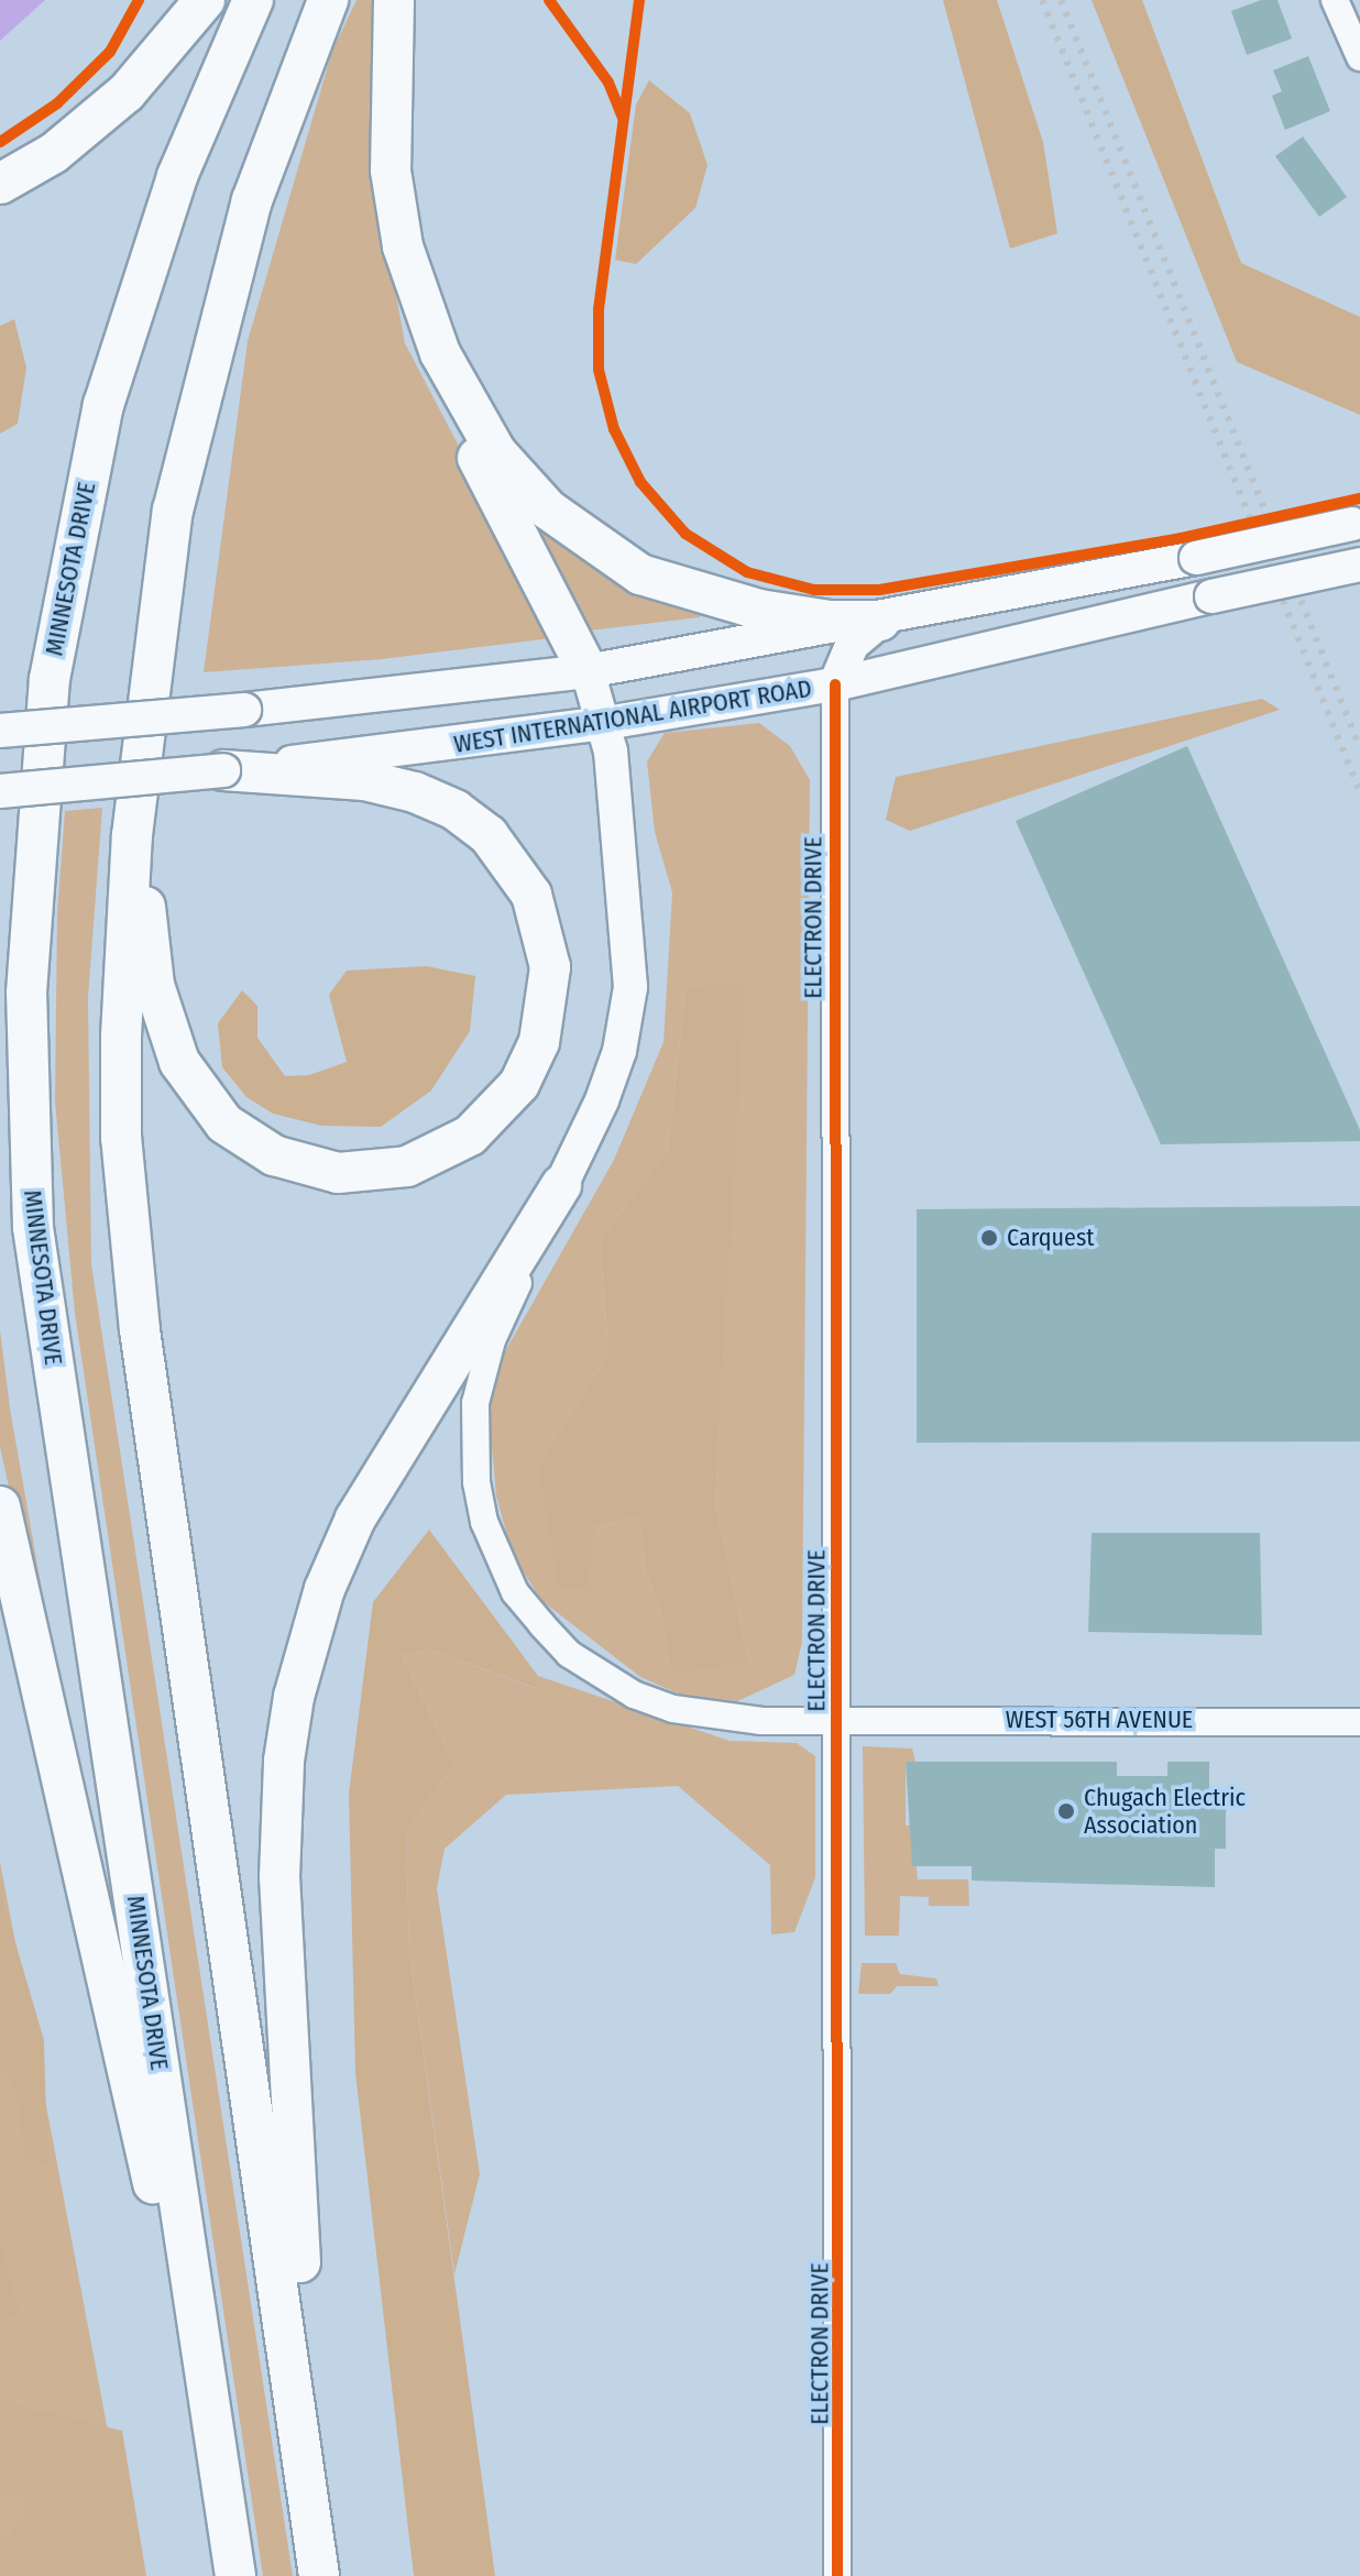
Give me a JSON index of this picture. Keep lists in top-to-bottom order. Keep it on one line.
{"streets":{"highway":["MINNESOTA DRIVE"],"main road":["WEST INTERNATIONAL AIRPORT ROAD"],"street":["ELECTRON DRIVE","WEST 56TH AVENUE"]},"crossings":[["WEST INTERNATIONAL AIRPORT ROAD","ELECTRON DRIVE"],["ELECTRON DRIVE","WEST 56TH AVENUE"]],"places":["Carquest","Chugach Electric Association"]}
